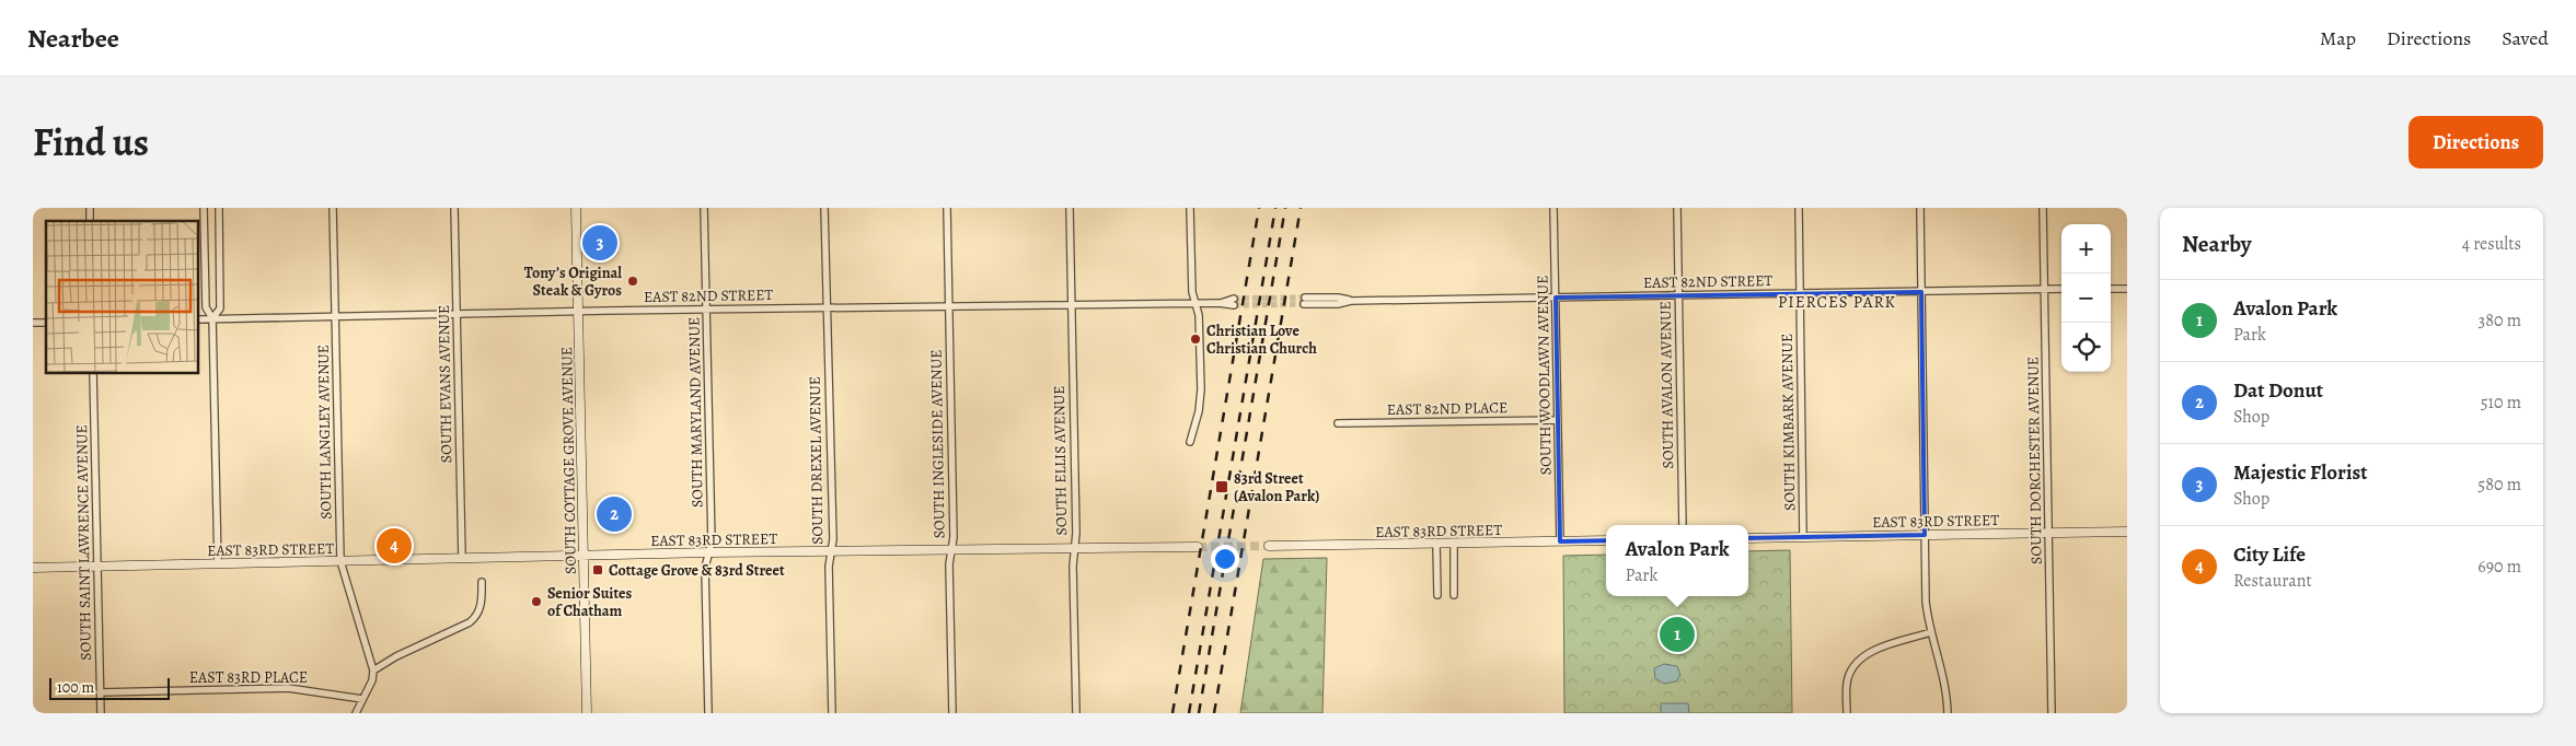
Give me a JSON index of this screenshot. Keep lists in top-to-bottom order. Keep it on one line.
{"streets":{"street":["EAST 82ND STREET","SOUTH WOODLAWN AVENUE","SOUTH EVANS AVENUE","SOUTH AVALON AVENUE","EAST 82ND PLACE","SOUTH MARYLAND AVENUE","SOUTH KIMBARK AVENUE","SOUTH LANGLEY AVENUE","SOUTH INGLESIDE AVENUE","SOUTH COTTAGE GROVE AVENUE","SOUTH DREXEL AVENUE","SOUTH ELLIS AVENUE","SOUTH DORCHESTER AVENUE","EAST 83RD STREET","SOUTH SAINT LAWRENCE AVENUE","EAST 83RD PLACE"]},"crossings":[["EAST 82ND STREET","SOUTH WOODLAWN AVENUE"],["EAST 82ND STREET","SOUTH EVANS AVENUE"],["EAST 82ND STREET","SOUTH AVALON AVENUE"],["EAST 82ND STREET","SOUTH MARYLAND AVENUE"],["EAST 82ND STREET","SOUTH KIMBARK AVENUE"],["EAST 82ND STREET","SOUTH LANGLEY AVENUE"],["EAST 82ND STREET","SOUTH INGLESIDE AVENUE"],["EAST 82ND STREET","SOUTH COTTAGE GROVE AVENUE"],["EAST 82ND STREET","SOUTH DREXEL AVENUE"],["EAST 82ND STREET","SOUTH ELLIS AVENUE"],["EAST 82ND STREET","SOUTH DORCHESTER AVENUE"],["SOUTH WOODLAWN AVENUE","EAST 82ND PLACE"],["SOUTH WOODLAWN AVENUE","EAST 83RD STREET"],["SOUTH EVANS AVENUE","EAST 83RD STREET"],["SOUTH MARYLAND AVENUE","EAST 83RD STREET"],["SOUTH KIMBARK AVENUE","EAST 83RD STREET"],["SOUTH LANGLEY AVENUE","EAST 83RD STREET"],["SOUTH INGLESIDE AVENUE","EAST 83RD STREET"],["SOUTH COTTAGE GROVE AVENUE","EAST 83RD STREET"],["SOUTH DREXEL AVENUE","EAST 83RD STREET"],["SOUTH ELLIS AVENUE","EAST 83RD STREET"],["SOUTH DORCHESTER AVENUE","EAST 83RD STREET"],["EAST 83RD STREET","SOUTH SAINT LAWRENCE AVENUE"],["SOUTH SAINT LAWRENCE AVENUE","EAST 83RD PLACE"]],"districts":["PIERCES PARK"],"places":{"other":["Tony’s Original Steak & Gyros","Christian Love Christian Church","Senior Suites of Chatham"],"transit":["83rd Street (Avalon Park)","Cottage Grove & 83rd Street"]},"scale_bar":"100 m","page":{"header":"Nearbee","nav":["Map","Directions","Saved"],"title":"Find us","buttons":"Directions","heading":["Nearby","4 results"],"pins":["3","2","4","1"],"map_buttons":["+","−"],"list":[{"mark":"1","name":"Avalon Park","note":"Park","value":"380 m"},{"mark":"2","name":"Dat Donut","note":"Shop","value":"510 m"},{"mark":"3","name":"Majestic Florist","note":"Shop","value":"580 m"},{"mark":"4","name":"City Life","note":"Restaurant","value":"690 m"}],"popup":["Avalon Park","Park"],"scale":"100 m"}}
